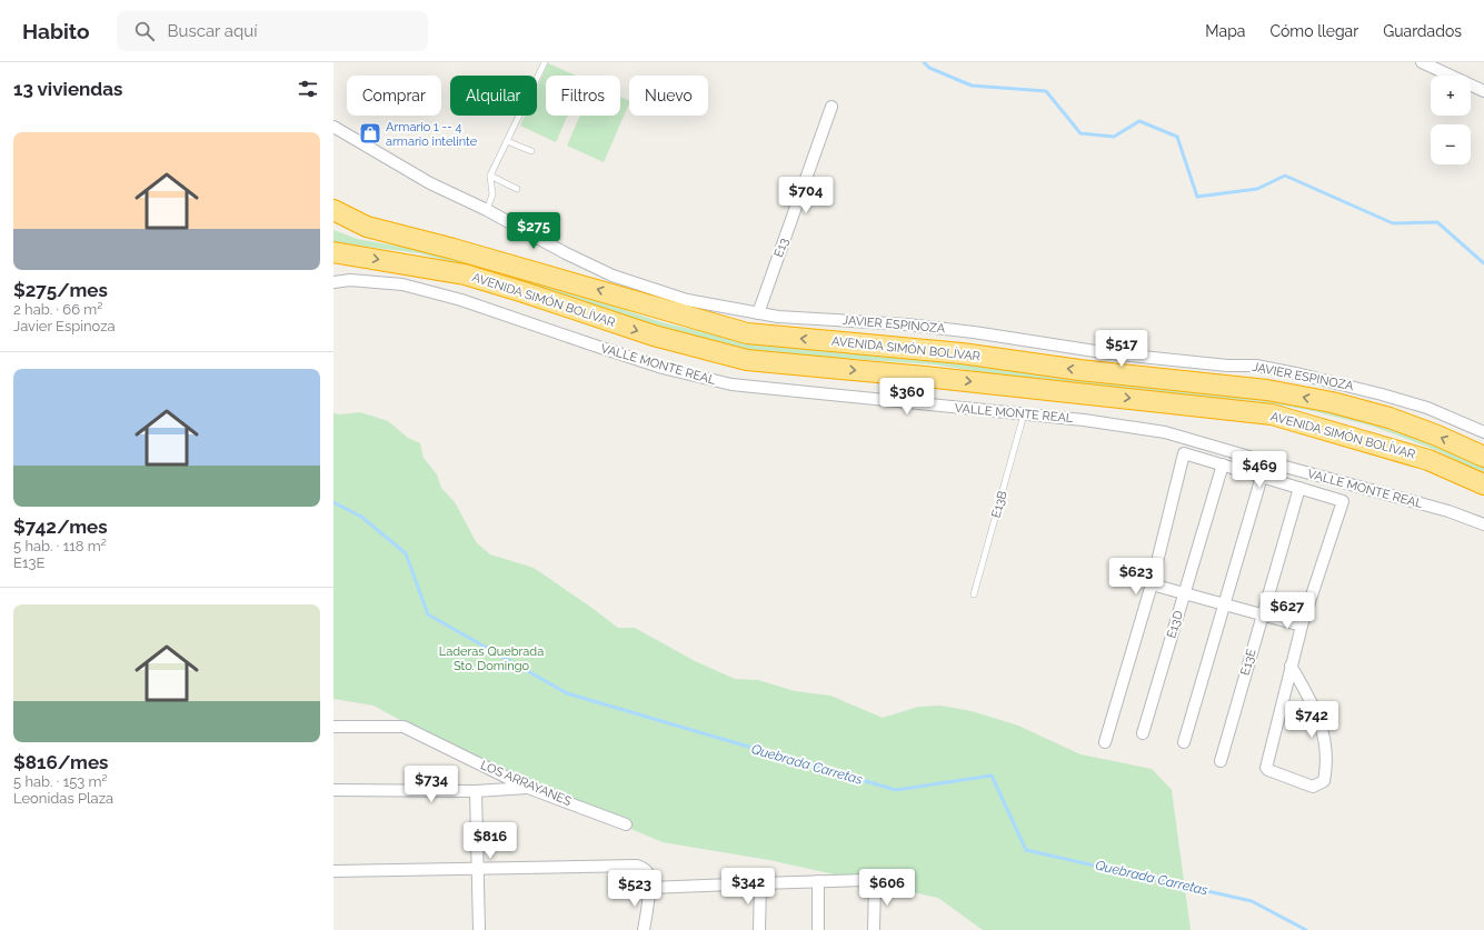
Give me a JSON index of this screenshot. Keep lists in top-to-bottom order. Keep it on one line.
{"streets":{"highway":["AVENIDA SIMÓN BOLÍVAR"],"street":["E13","JAVIER ESPINOZA","VALLE MONTE REAL","E13D","E13E","LOS ARRAYANES"],"lane":["E13B"]},"crossings":[["E13","JAVIER ESPINOZA"],["VALLE MONTE REAL","E13B"]],"water":["Quebrada Carretas"],"parks":["Laderas Quebrada Sto. Domingo"],"places":{"shop":["Armario 1 -- 4 armario intelinte"]},"page":{"header":"Habito","search":"Buscar aquí","nav":["Mapa","Cómo llegar","Guardados"],"heading":"13 viviendas","map_buttons":["+","−"],"chip":["Comprar","Alquilar","Filtros","Nuevo"],"list":[{"name":"$275/mes","note":"2 hab. · 66 m² · Javier Espinoza"},{"name":"$742/mes","note":"5 hab. · 118 m² · E13E"},{"name":"$816/mes","note":"5 hab. · 153 m² · Leonidas Plaza"}],"price":["$704","$275","$517","$360","$469","$623","$627","$742","$734","$816","$342","$606","$523"]}}
